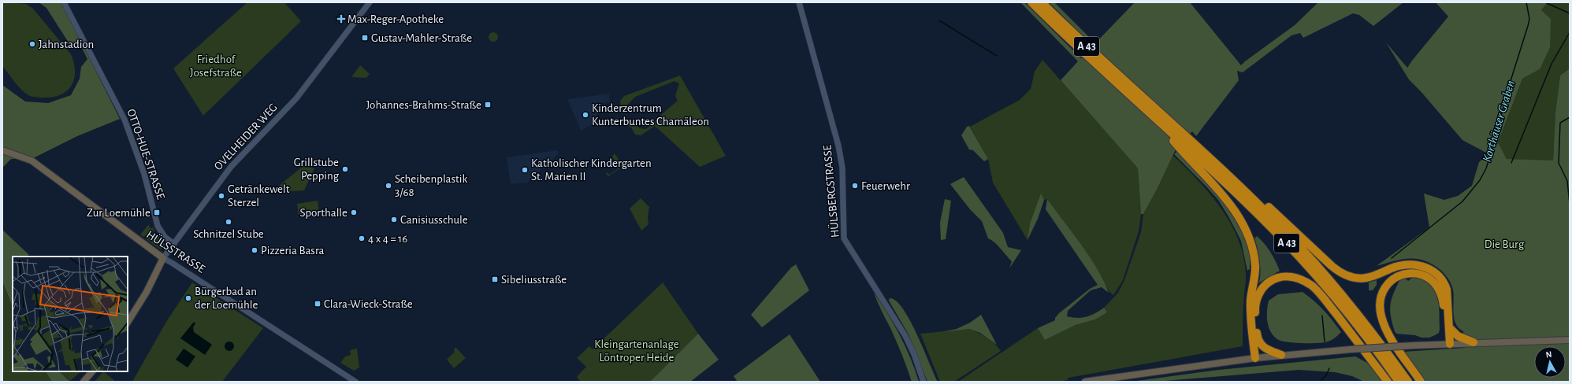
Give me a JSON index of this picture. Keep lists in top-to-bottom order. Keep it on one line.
{"streets":{"highway":["A 43"],"main road":["OVELHEIDER WEG","HÜLSSTRASSE"],"street":["OTTO-HUE-STRASSE","HÜLSBERGSTRASSE"]},"crossings":[["OVELHEIDER WEG","OTTO-HUE-STRASSE"],["OVELHEIDER WEG","HÜLSSTRASSE"]],"water":["Korthäuser Graben"],"parks":["Friedhof Josefstraße","Die Burg","Kleingartenanlage Löntroper Heide"],"places":{"health":["Max-Reger-Apotheke"],"transit":["Gustav-Mahler-Straße","Johannes-Brahms-Straße","Zur Loemühle","Sibeliusstraße","Clara-Wieck-Straße"],"other":["Jahnstadion","Kinderzentrum Kunterbuntes Chamäleon","Grillstube Pepping","Katholischer Kindergarten St. Marien II","Scheibenplastik 3/68","Feuerwehr","Getränkewelt Sterzel","Sporthalle","Canisiusschule","Schnitzel Stube","4 x 4 = 16","Pizzeria Basra","Bürgerbad an der Loemühle"]},"north":"top"}
